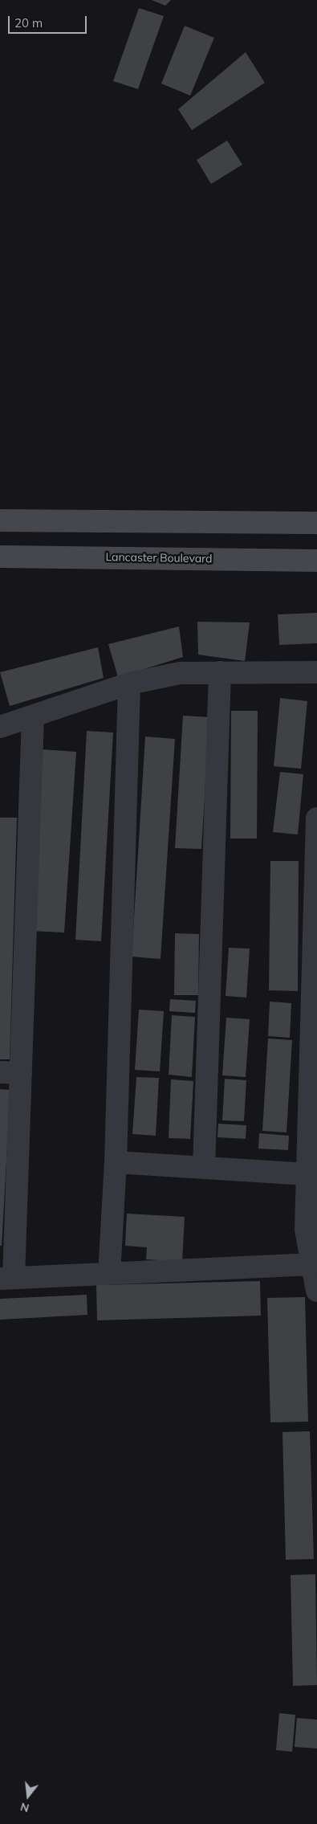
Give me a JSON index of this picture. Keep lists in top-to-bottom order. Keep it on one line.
{"streets":{"main road":["Lancaster Boulevard"]},"scale_bar":"20 m","north":"bottom"}
